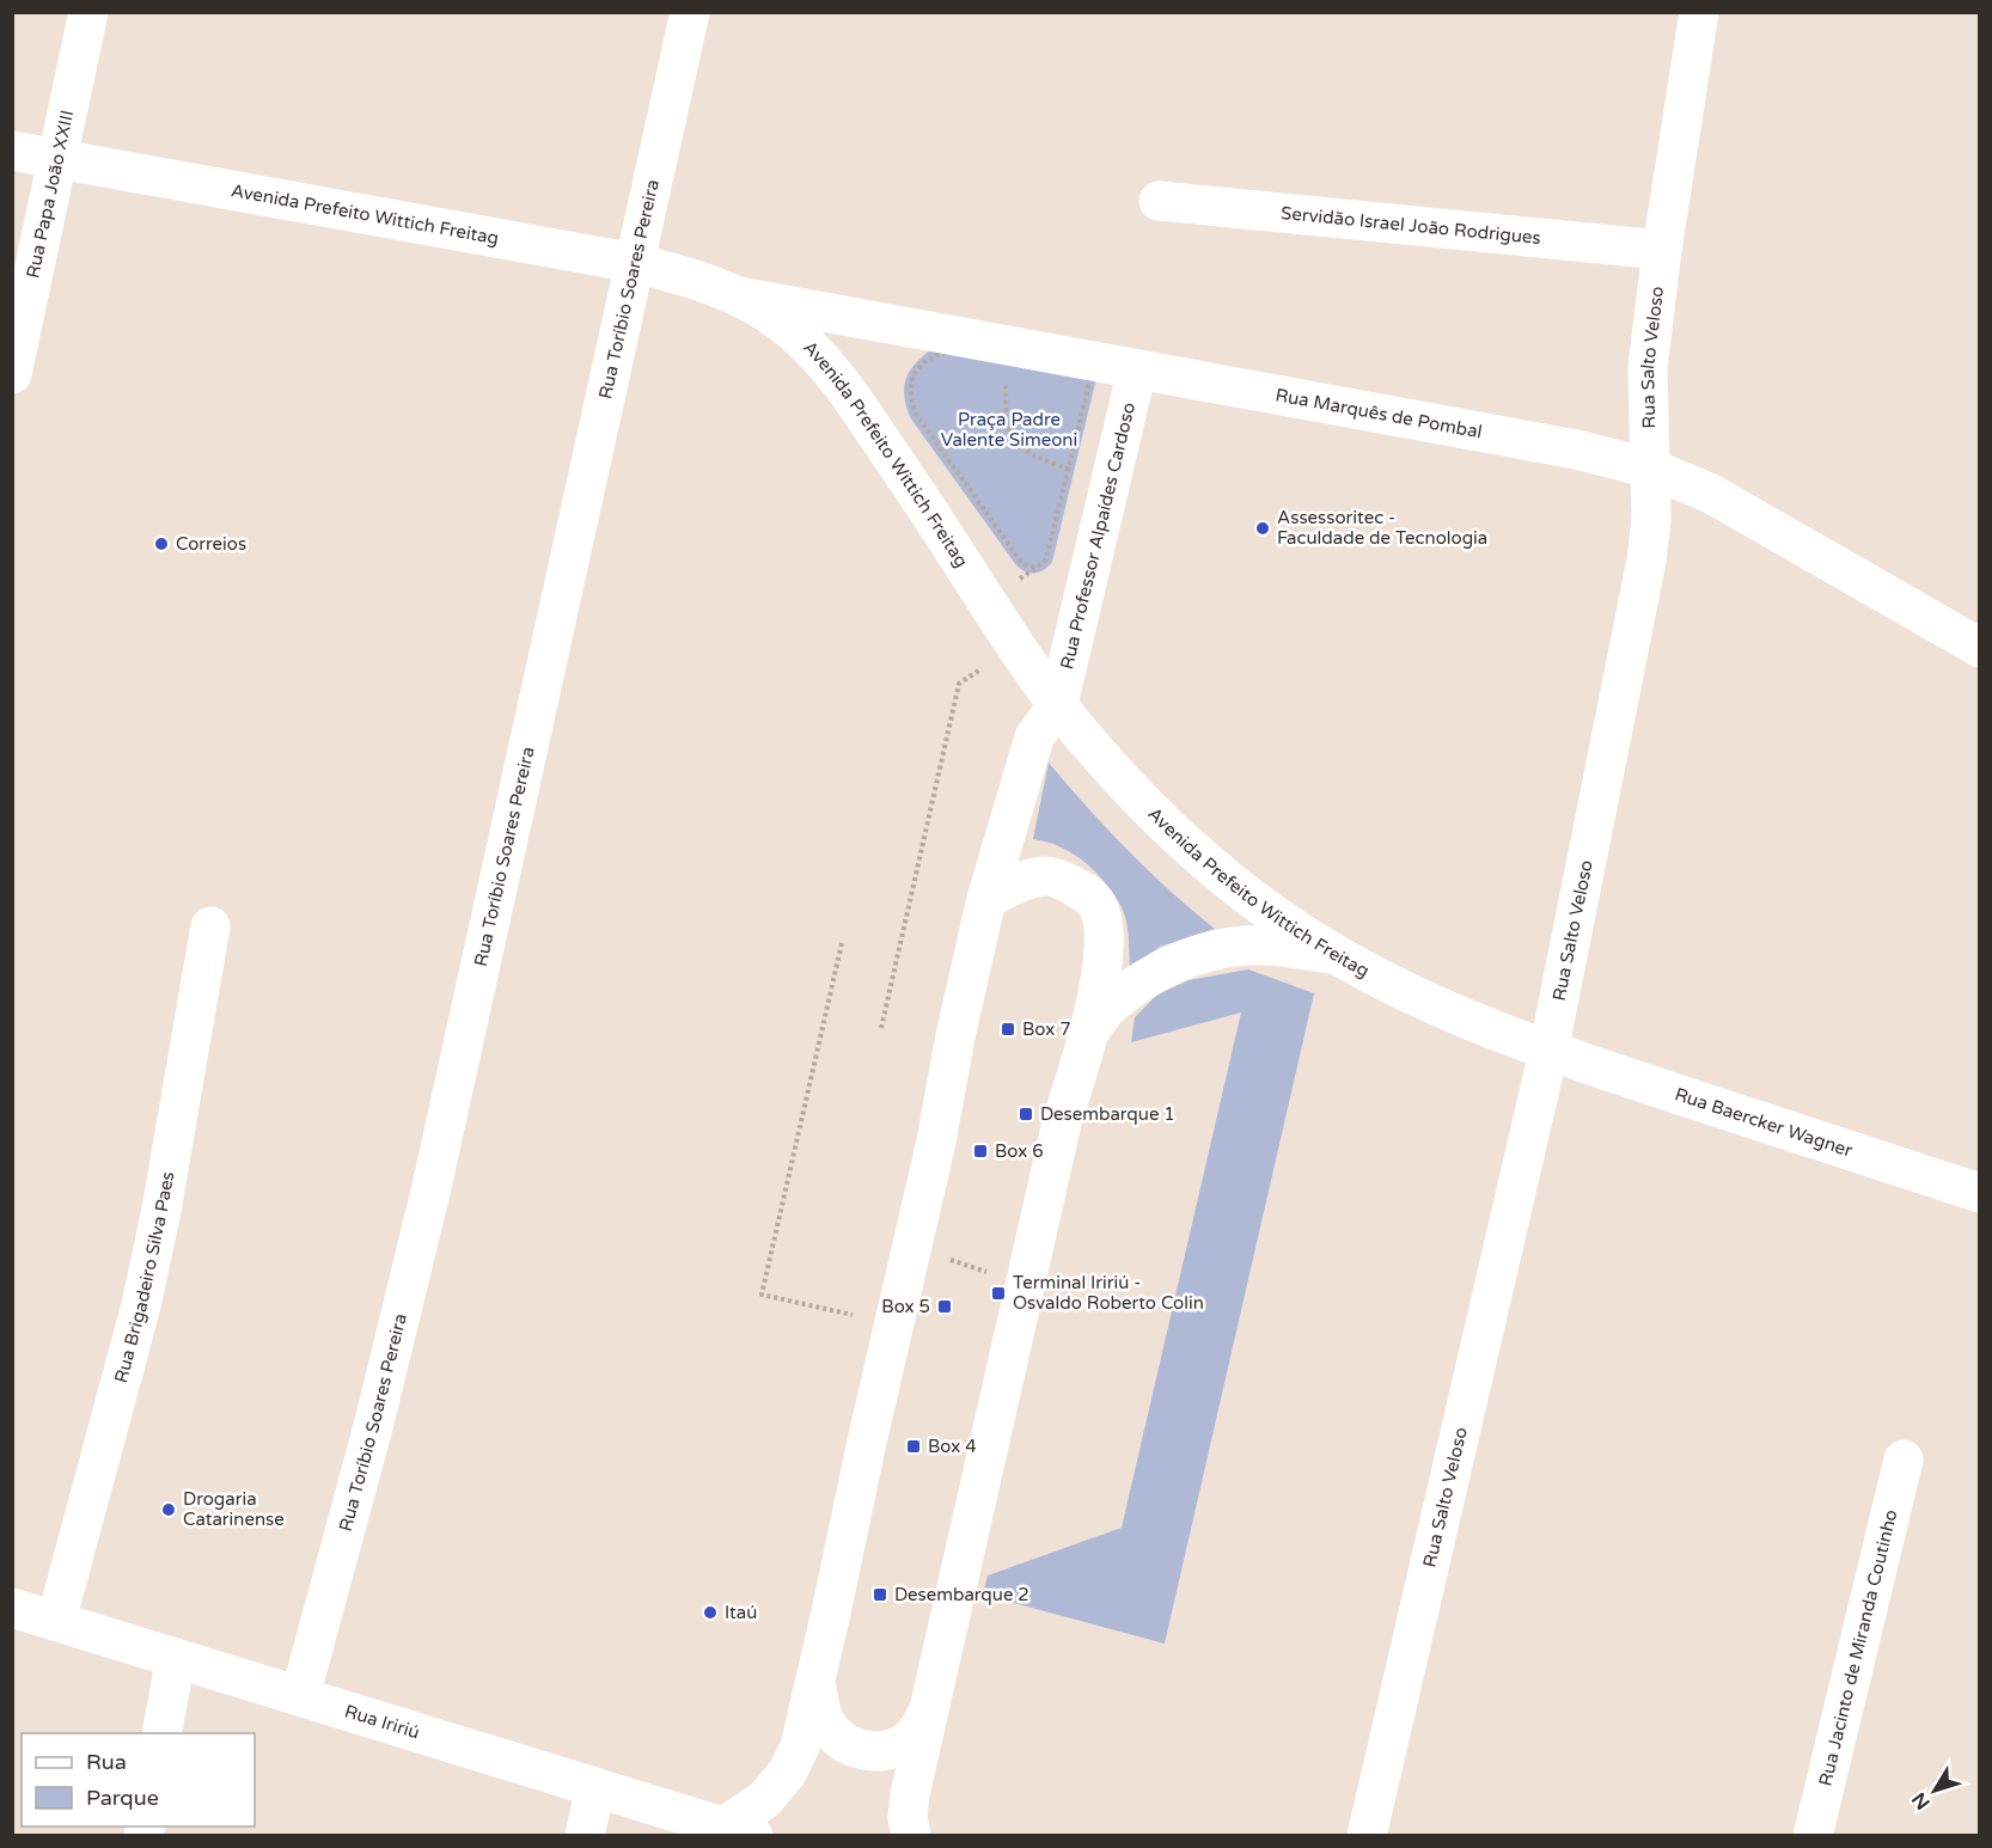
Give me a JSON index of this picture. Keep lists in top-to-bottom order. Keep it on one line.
{"streets":{"street":["Rua Papa João XXIII","Avenida Prefeito Wittich Freitag","Servidão Israel João Rodrigues","Rua Toríbio Soares Pereira","Rua Salto Veloso","Rua Marquês de Pombal","Rua Professor Alpaídes Cardoso","Rua Baercker Wagner","Rua Brigadeiro Silva Paes","Rua Jacinto de Miranda Coutinho","Rua Iririú"]},"crossings":[["Rua Papa João XXIII","Avenida Prefeito Wittich Freitag"],["Avenida Prefeito Wittich Freitag","Rua Toríbio Soares Pereira"],["Avenida Prefeito Wittich Freitag","Rua Salto Veloso"],["Avenida Prefeito Wittich Freitag","Rua Marquês de Pombal"],["Avenida Prefeito Wittich Freitag","Rua Professor Alpaídes Cardoso"],["Avenida Prefeito Wittich Freitag","Rua Baercker Wagner"],["Servidão Israel João Rodrigues","Rua Salto Veloso"],["Rua Toríbio Soares Pereira","Rua Iririú"],["Rua Salto Veloso","Rua Marquês de Pombal"],["Rua Salto Veloso","Rua Baercker Wagner"],["Rua Marquês de Pombal","Rua Professor Alpaídes Cardoso"],["Rua Brigadeiro Silva Paes","Rua Iririú"]],"parks":["Praça Padre Valente Simeoni"],"places":{"other":["Assessoritec - Faculdade de Tecnologia","Correios","Drogaria Catarinense","Itaú"],"transit":["Box 7","Desembarque 1","Box 6","Terminal Iririú - Osvaldo Roberto Colin","Box 5","Box 4","Desembarque 2"]},"legend":["Rua","Parque"],"north":"bottom left"}
